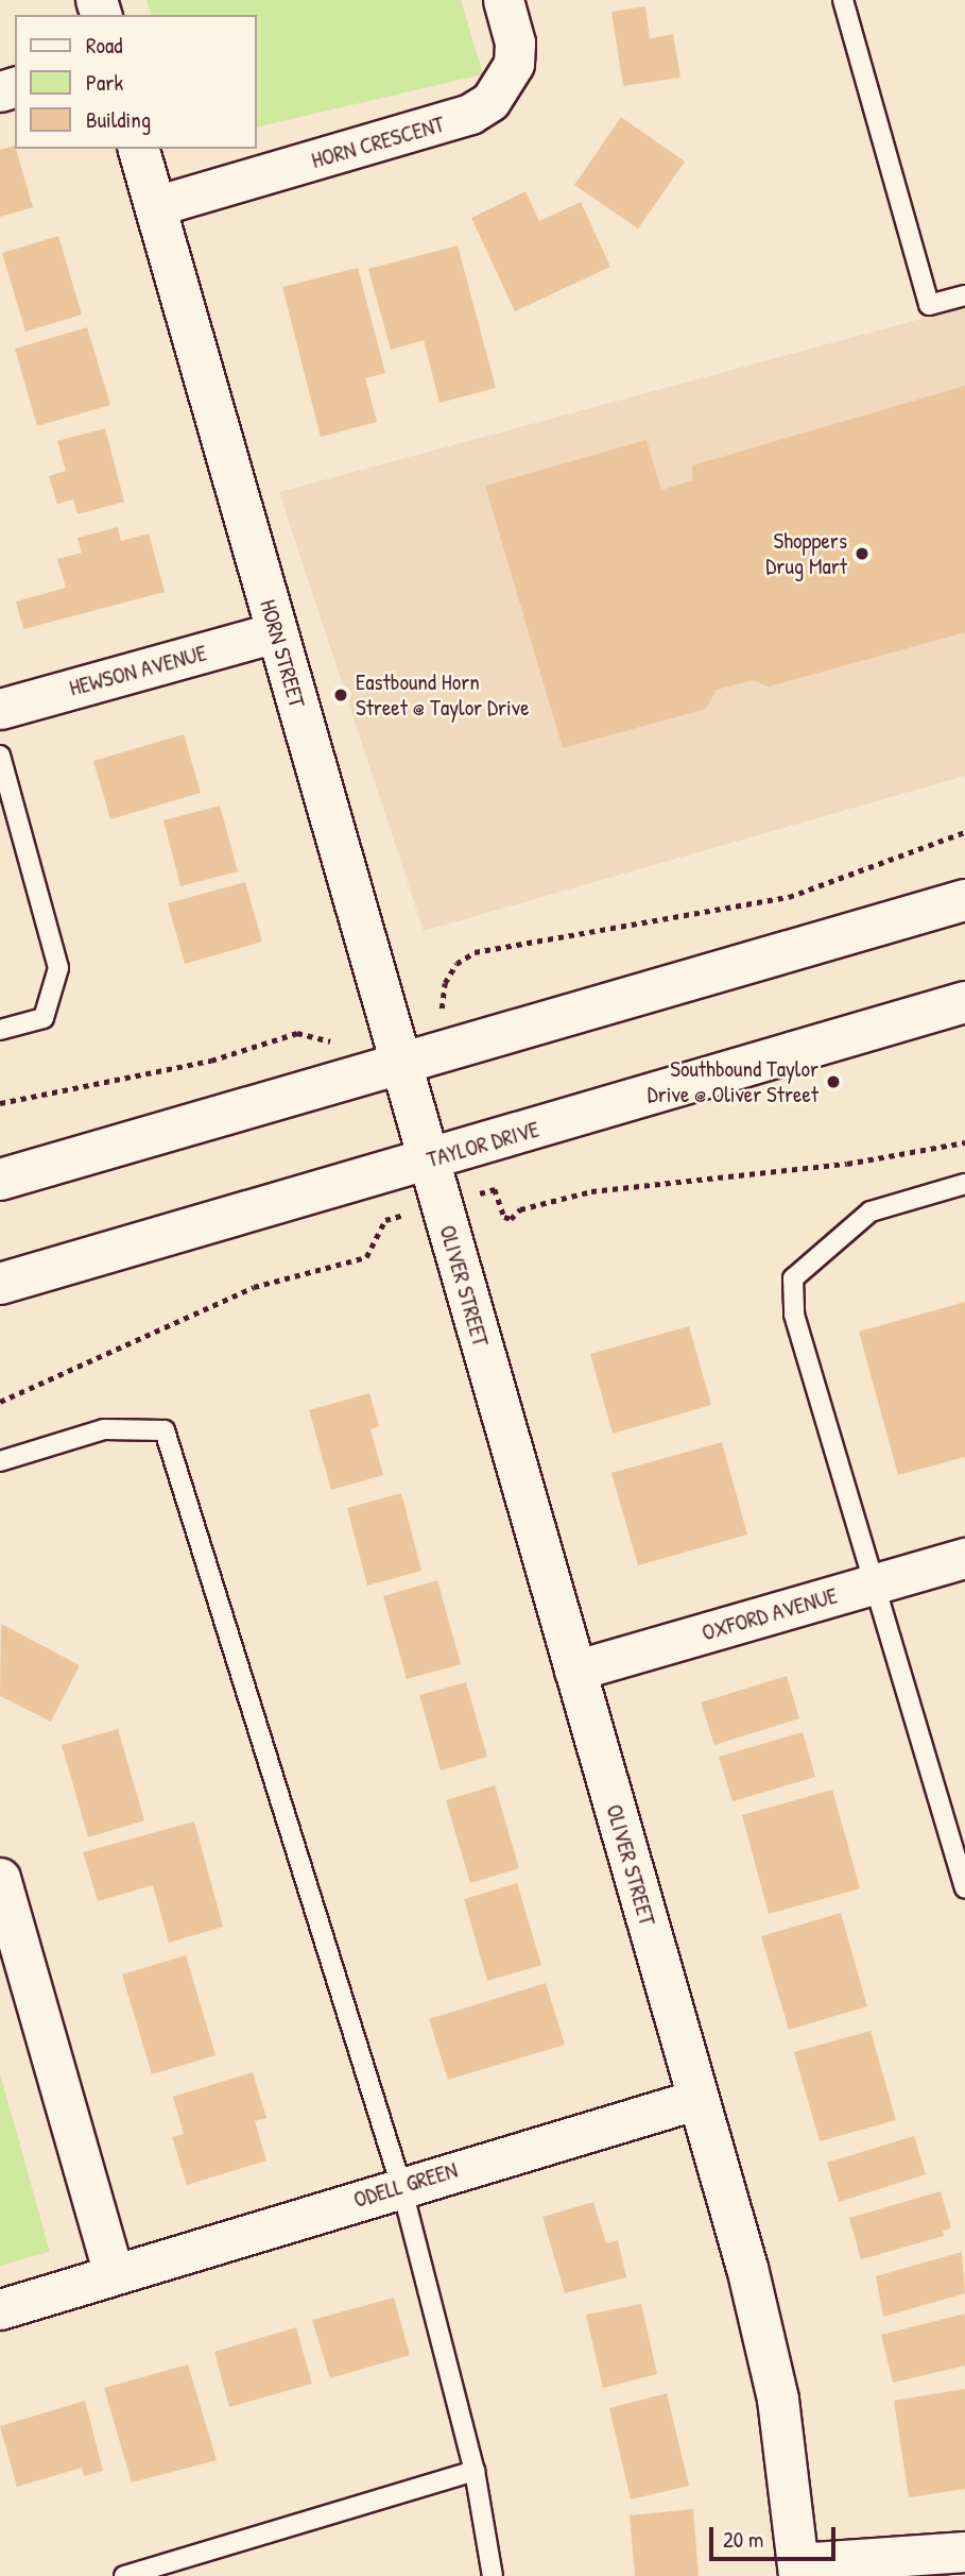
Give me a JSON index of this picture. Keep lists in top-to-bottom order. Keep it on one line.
{"streets":{"street":["HORN CRESCENT","HORN STREET","HEWSON AVENUE","TAYLOR DRIVE","OLIVER STREET","OXFORD AVENUE","ODELL GREEN"]},"crossings":[["HORN CRESCENT","HORN STREET"],["HORN STREET","HEWSON AVENUE"],["HORN STREET","TAYLOR DRIVE"],["HORN STREET","OLIVER STREET"],["TAYLOR DRIVE","OLIVER STREET"],["OLIVER STREET","OXFORD AVENUE"],["OLIVER STREET","ODELL GREEN"]],"places":["Shoppers Drug Mart","Eastbound Horn Street @ Taylor Drive","Southbound Taylor Drive @ Oliver Street"],"legend":["Road","Park","Building"],"scale_bar":"20 m"}
